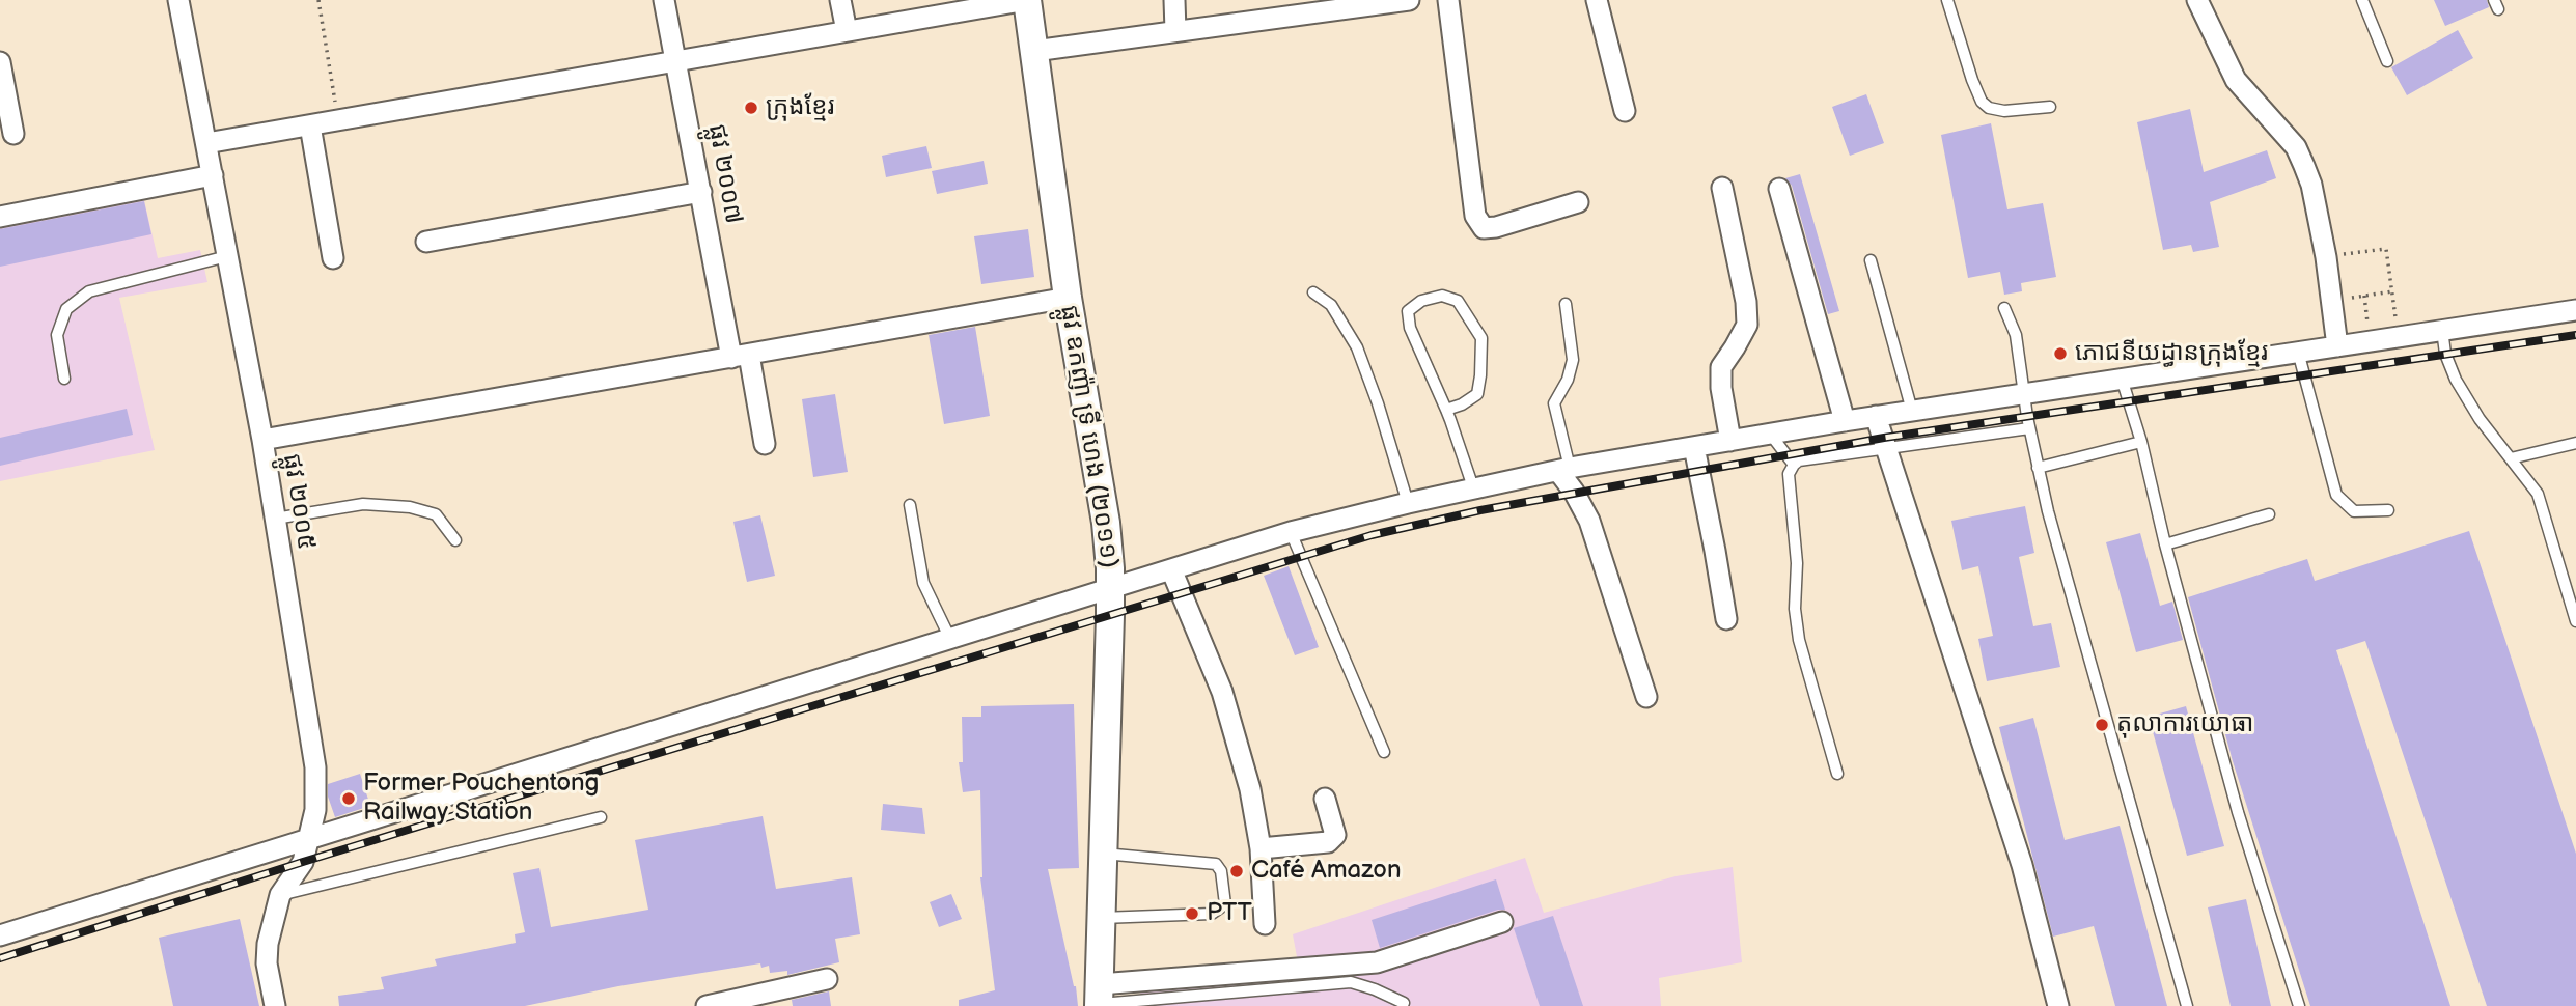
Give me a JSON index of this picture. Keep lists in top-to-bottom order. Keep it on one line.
{"streets":{"main road":["ផ្លូវ ឧកញ៉ា ទ្រី ហេង (២០១១)"],"street":["ផ្លូវ ២០០៧","ផ្លូវ ២០០៥"]},"places":["ក្រុងខ្មែរ","ភោជនីយដ្ធានក្រុងខ្មែរ","តុលាការយោធា","Former Pouchentong Railway Station","Café Amazon","PTT"]}
